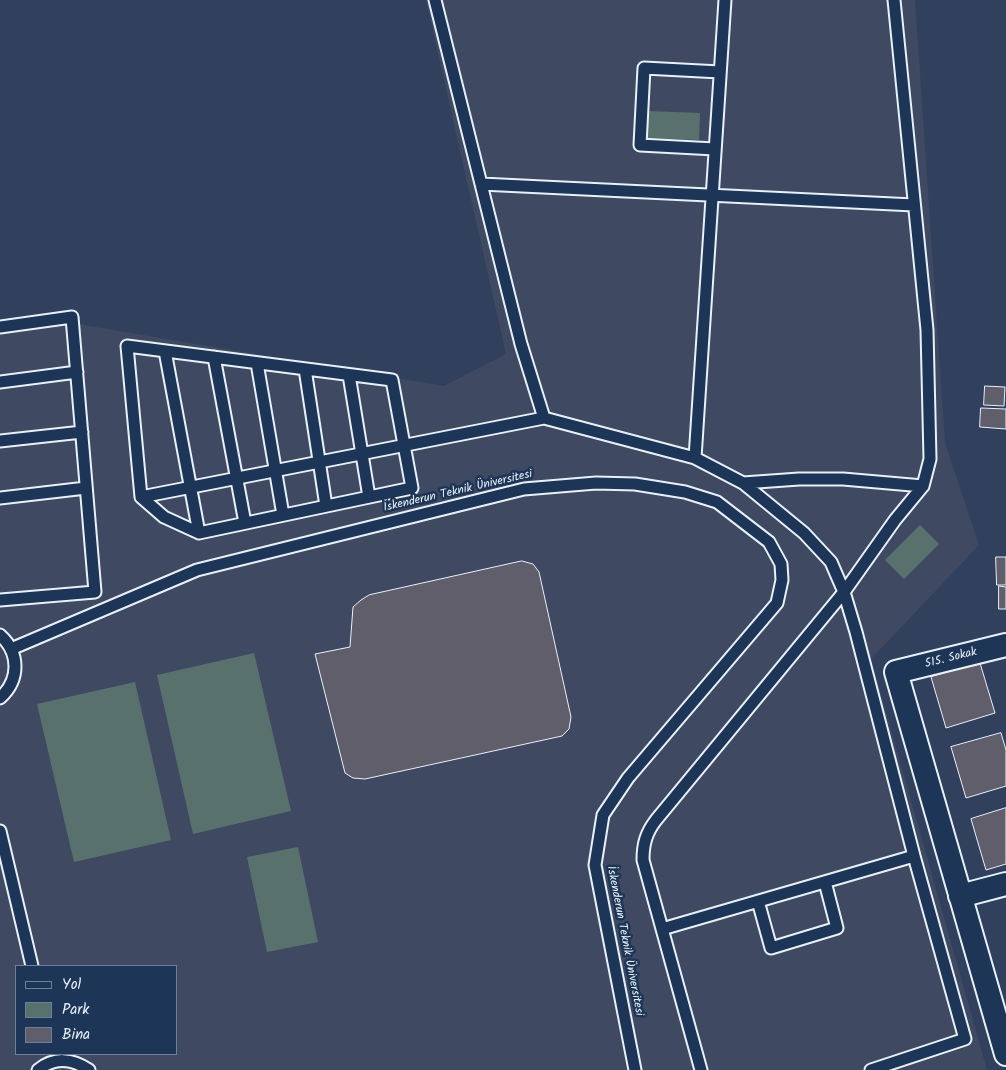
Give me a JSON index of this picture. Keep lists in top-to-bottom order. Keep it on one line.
{"streets":{"street":["515. Sokak"],"lane":["İskenderun Teknik Üniversitesi"]},"legend":["Yol","Park","Bina"]}
